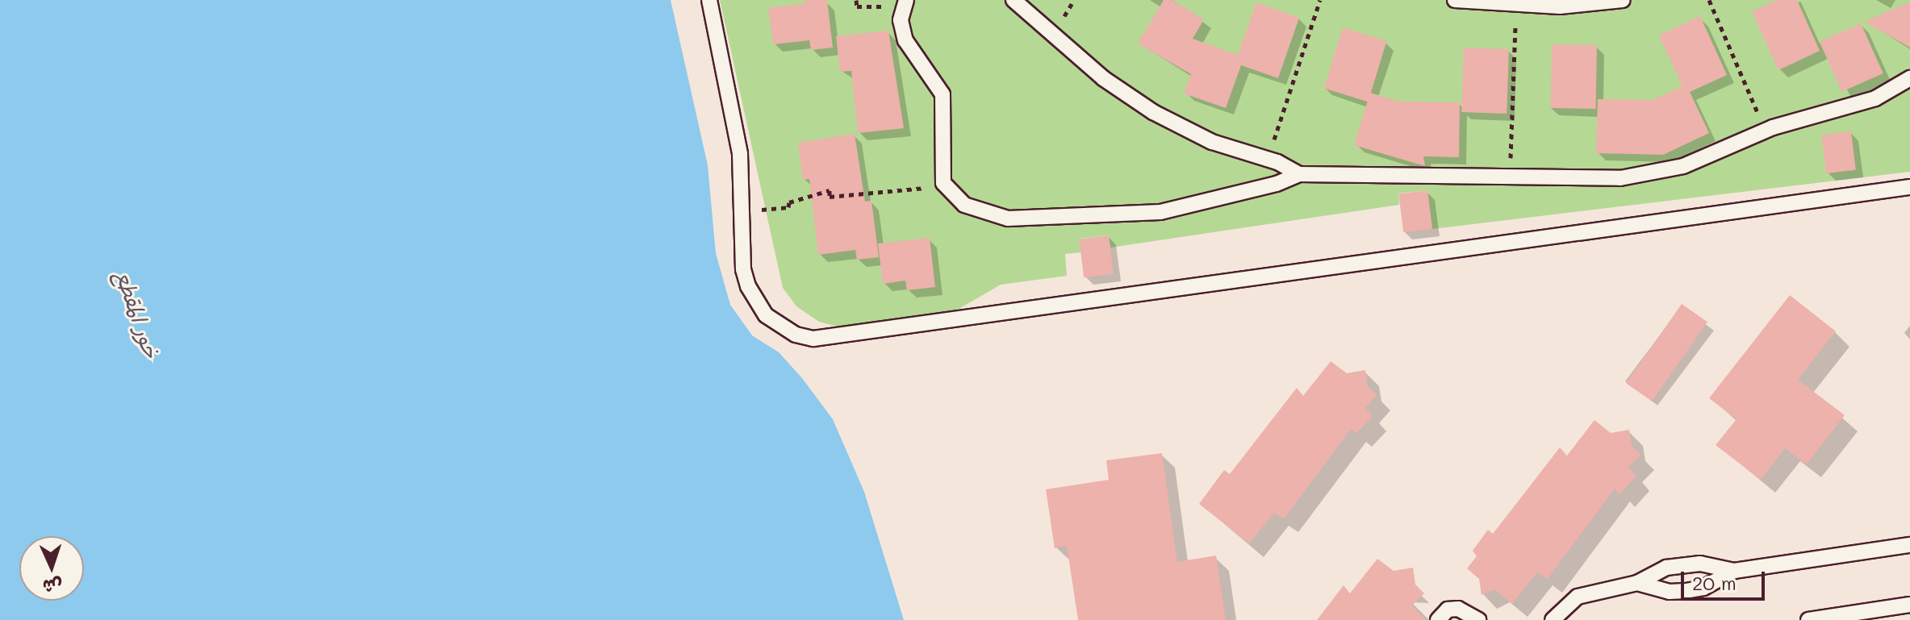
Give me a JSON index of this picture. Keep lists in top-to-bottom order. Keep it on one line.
{"water":["خور المقطع"],"scale_bar":"20 m","north":"bottom"}
